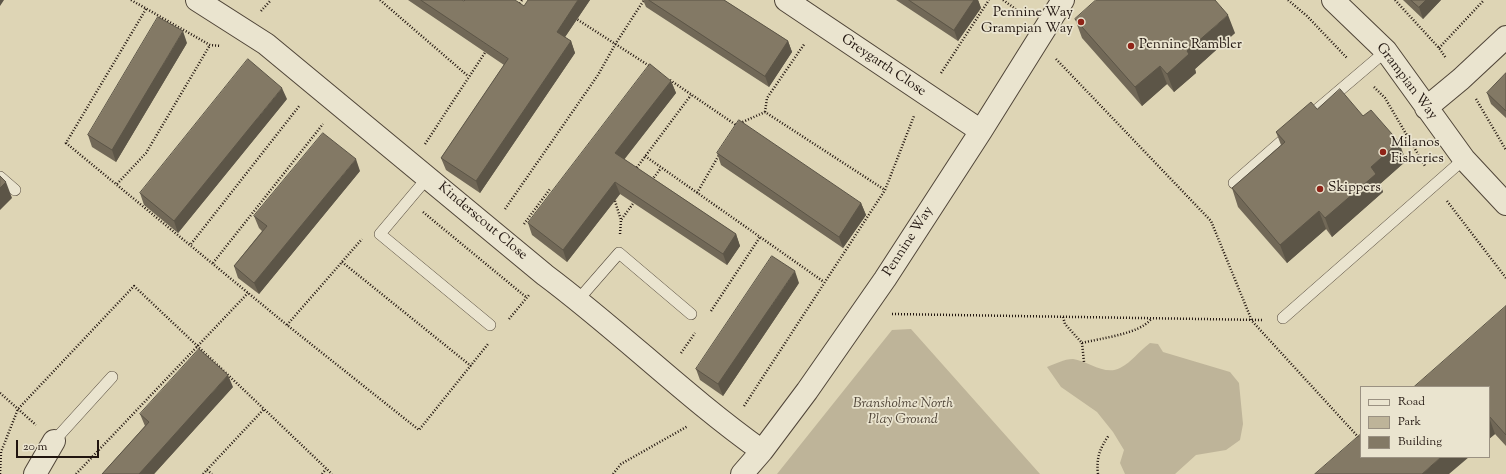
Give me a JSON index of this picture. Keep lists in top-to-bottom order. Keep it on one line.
{"streets":{"street":["Greygarth Close","Grampian Way","Kinderscout Close","Pennine Way"]},"crossings":[["Greygarth Close","Pennine Way"],["Kinderscout Close","Pennine Way"]],"parks":["Bransholme North Play Ground"],"places":["Pennine Way Grampian Way","Pennine Rambler","Milanos Fisheries","Skippers"],"legend":["Road","Park","Building"],"scale_bar":"20 m"}
